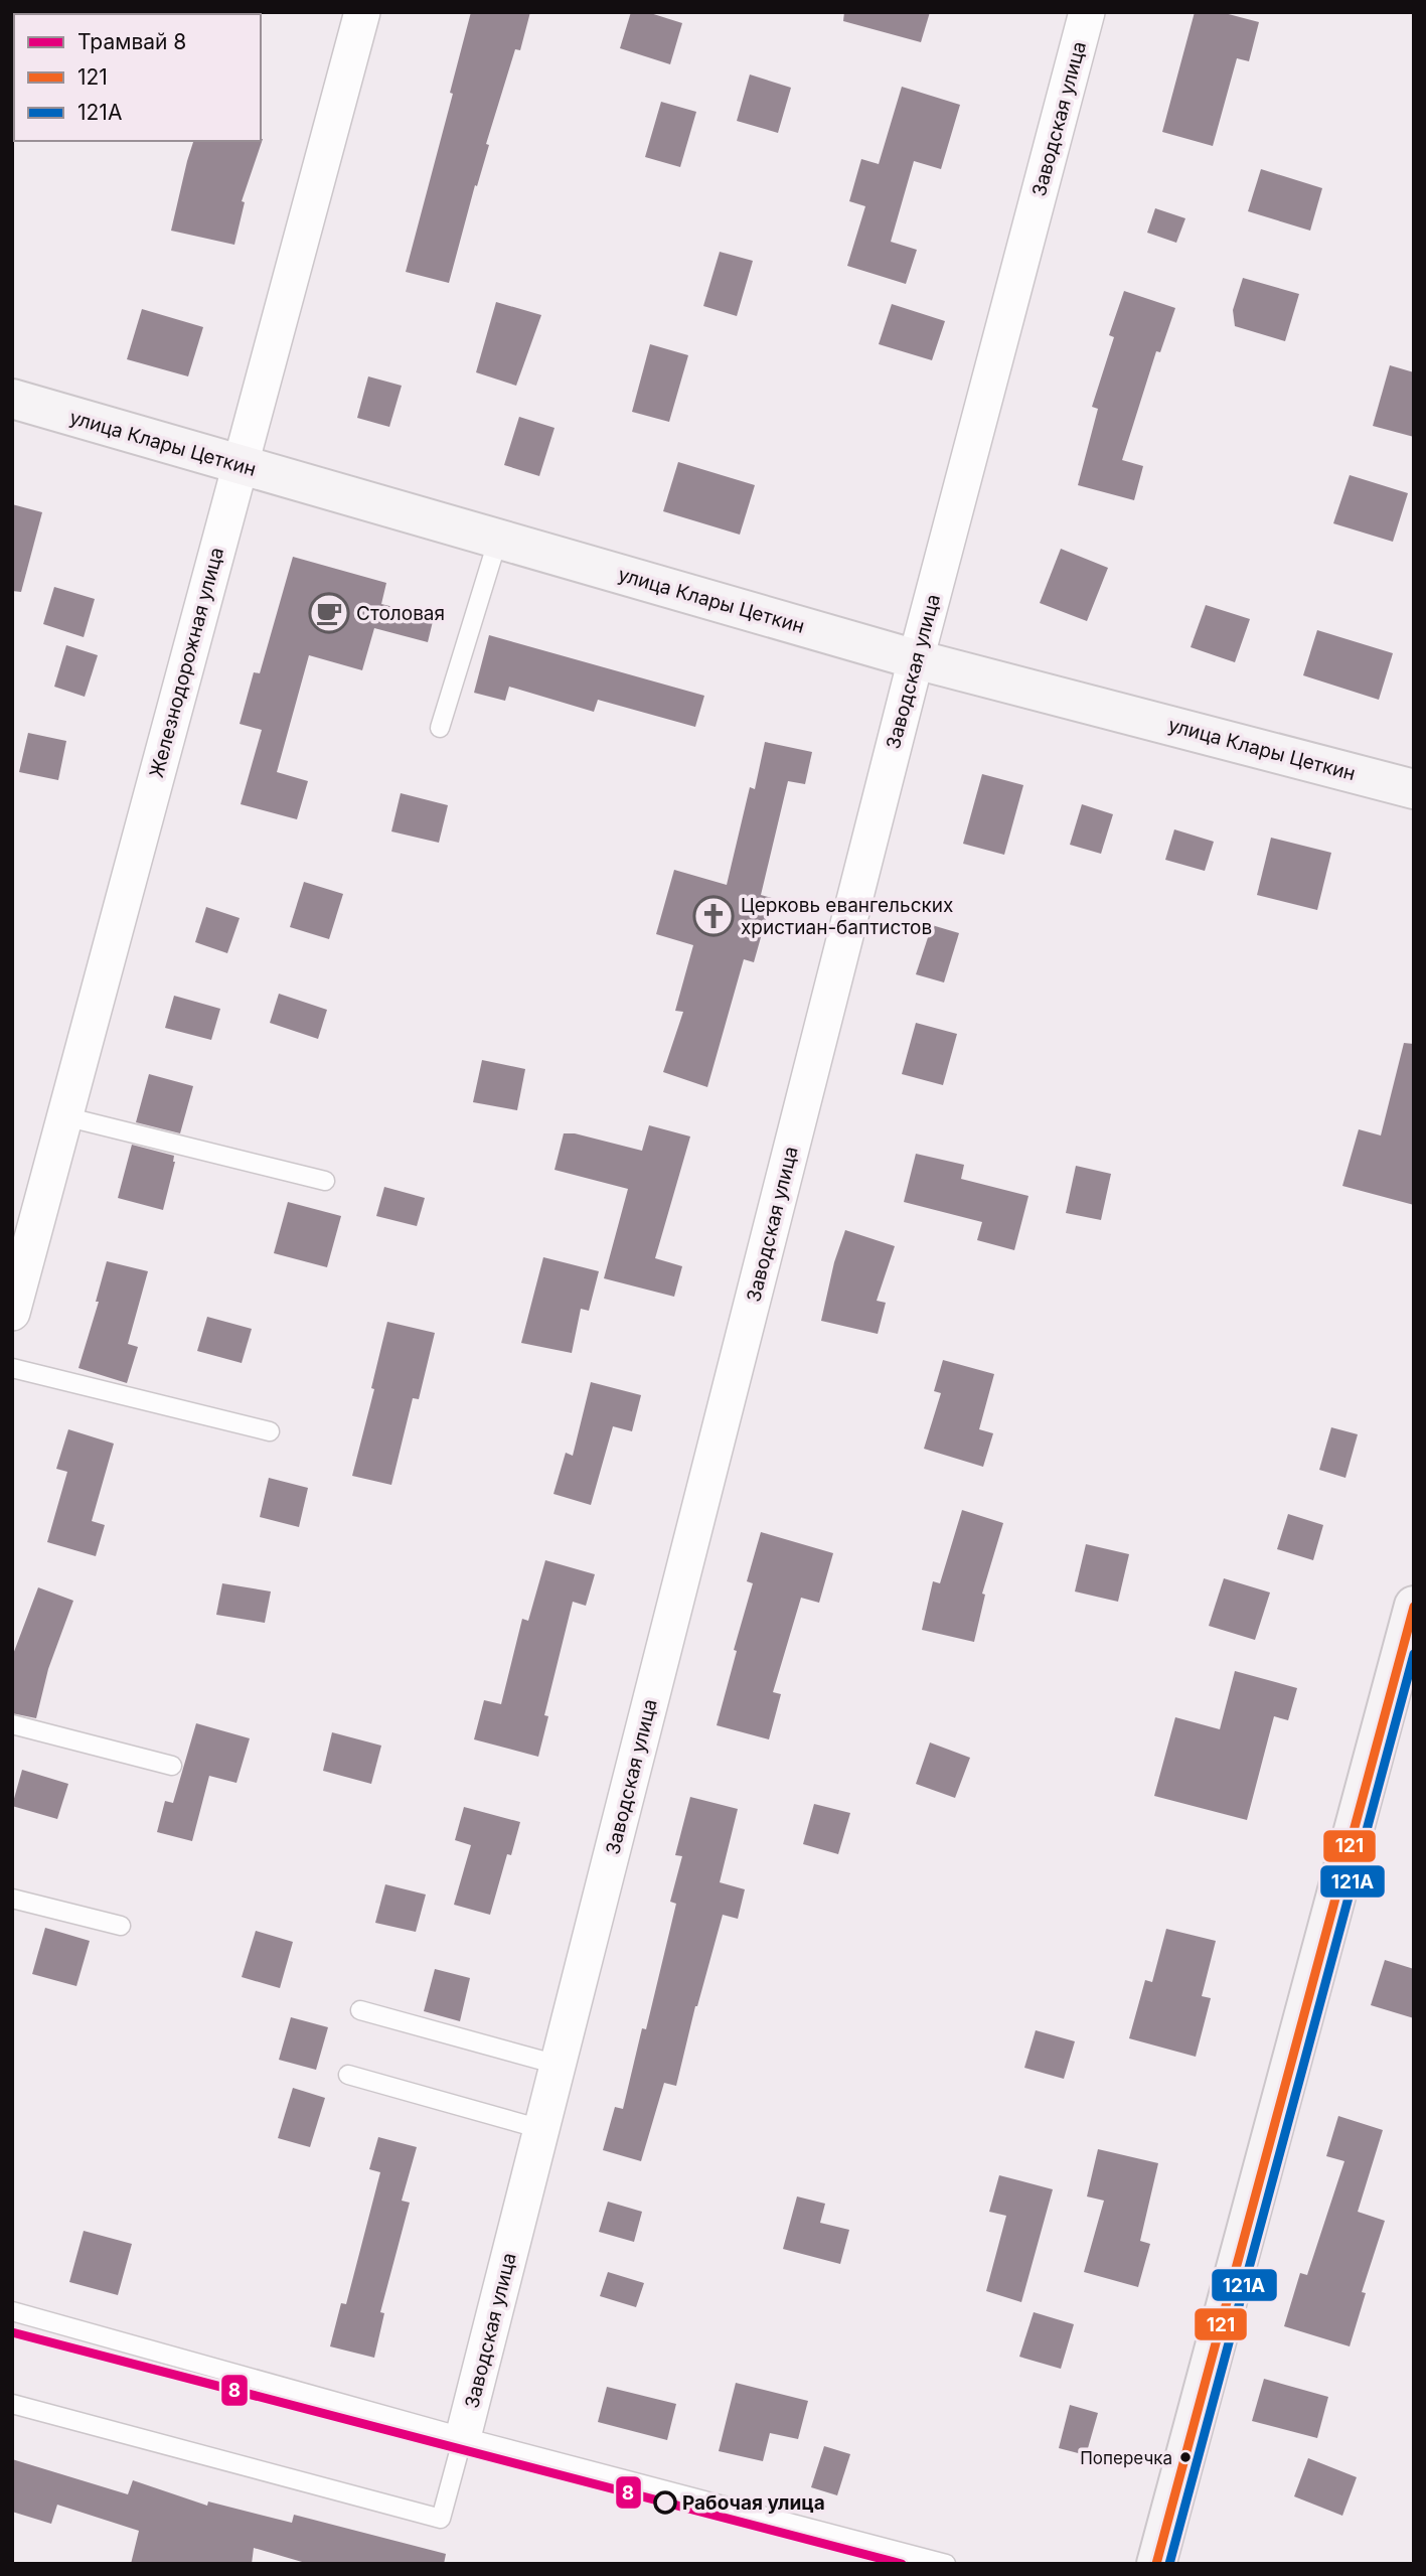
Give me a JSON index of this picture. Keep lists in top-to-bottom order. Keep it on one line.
{"streets":{"street":["Заводская улица","улица Клары Цеткин","Железнодорожная улица"]},"crossings":[["Заводская улица","улица Клары Цеткин"],["улица Клары Цеткин","Железнодорожная улица"]],"places":{"cafe":["Столовая"],"church":["Церковь евангельских христиан-баптистов"],"other":["Поперечка","Рабочая улица"]},"lines":["transit line 121","transit line 121А","tram line 8"],"legend":["Трамвай 8","121","121А"]}
